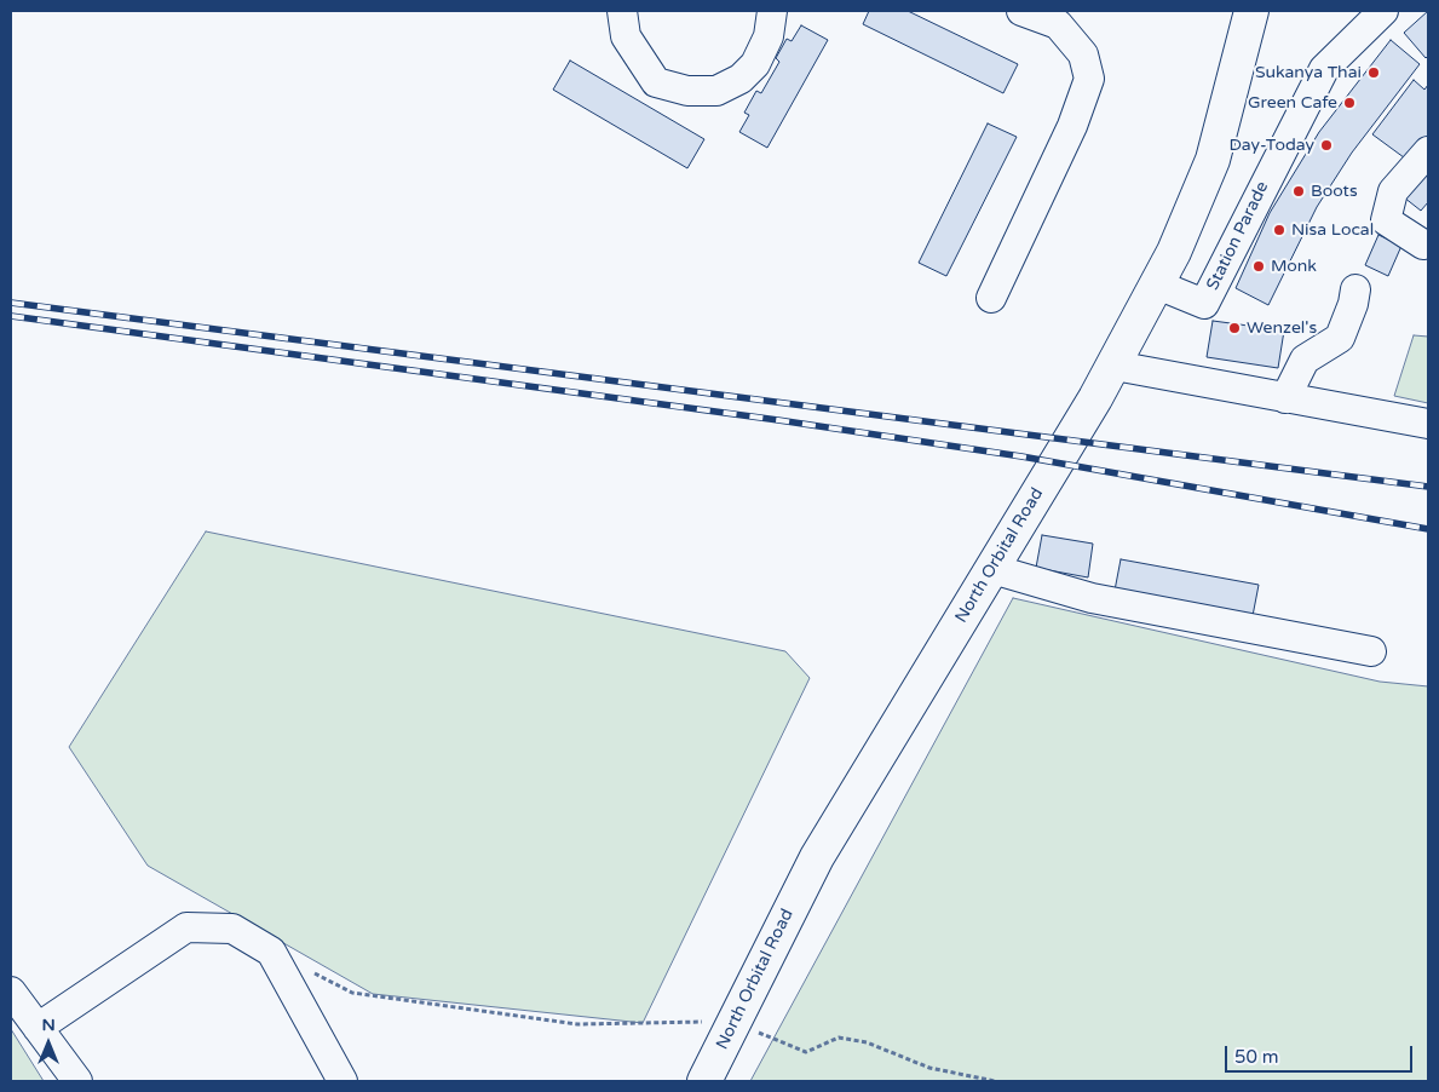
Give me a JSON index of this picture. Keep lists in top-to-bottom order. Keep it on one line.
{"streets":{"main road":["North Orbital Road"],"street":["Station Parade"]},"crossings":[["Station Parade","North Orbital Road"]],"places":["Sukanya Thai","Green Cafe","Day-Today","Boots","Nisa Local","Monk","Wenzel's"],"scale_bar":"50 m","north":"top"}
